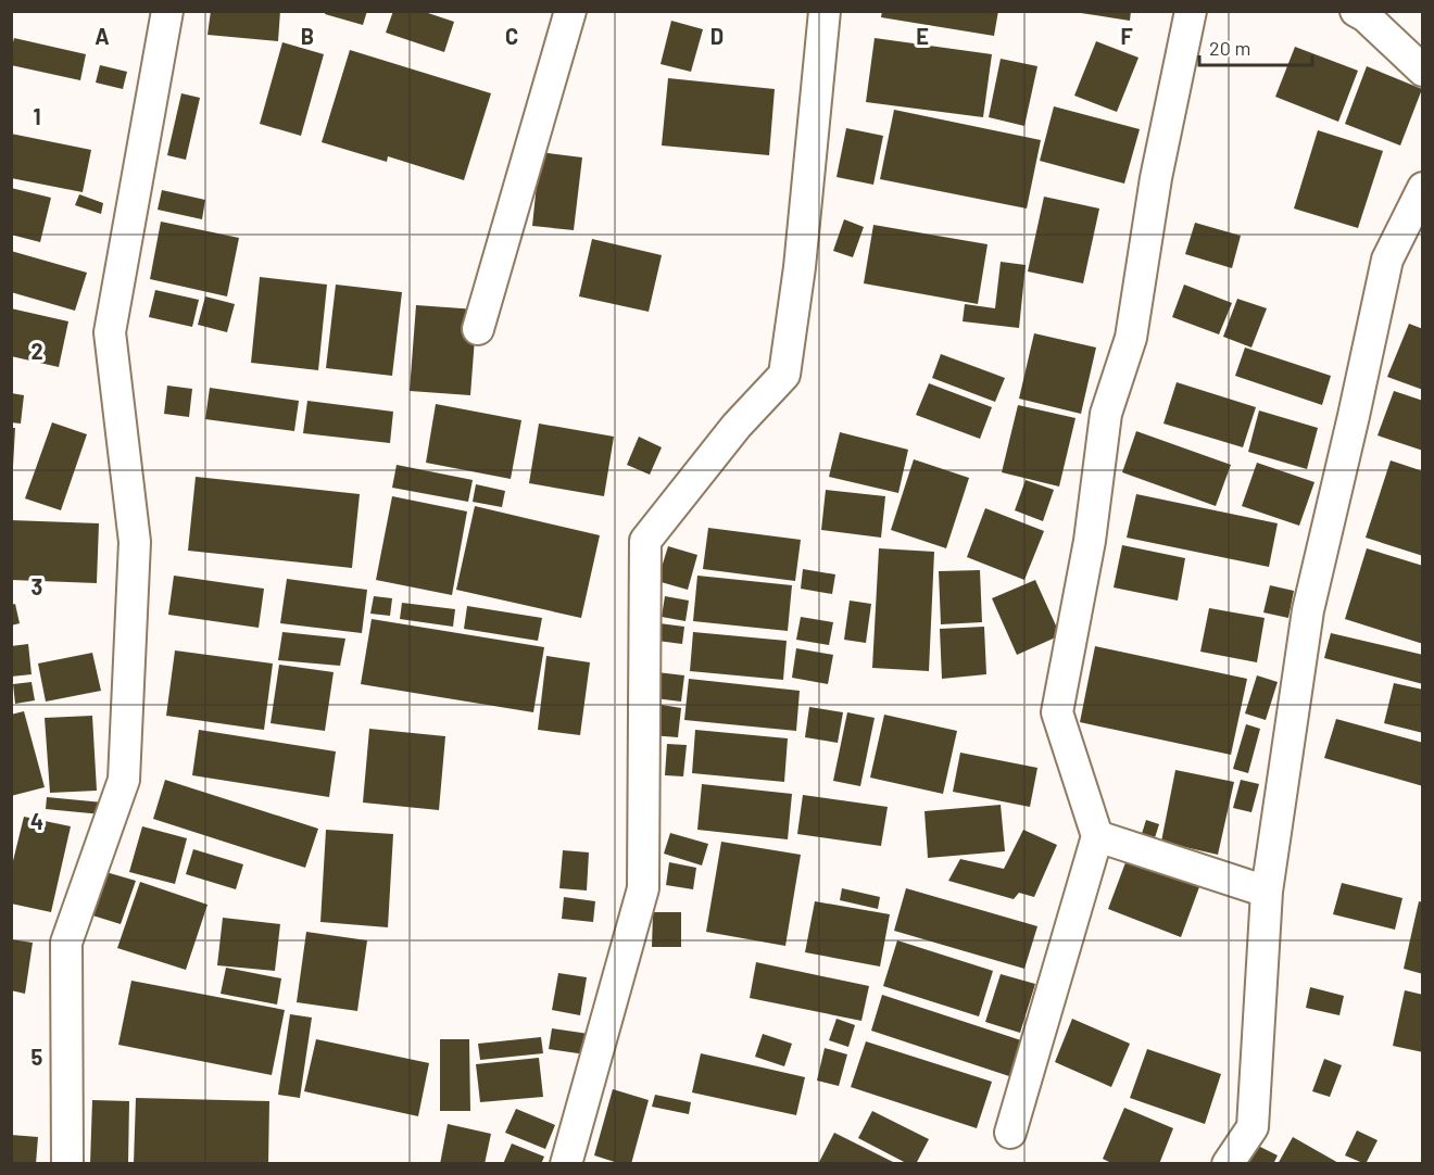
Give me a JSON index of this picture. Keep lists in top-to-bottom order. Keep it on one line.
{"scale_bar":"20 m","grid":{"columns":["A","B","C","D","E","F"],"rows":["1","2","3","4","5"]}}
